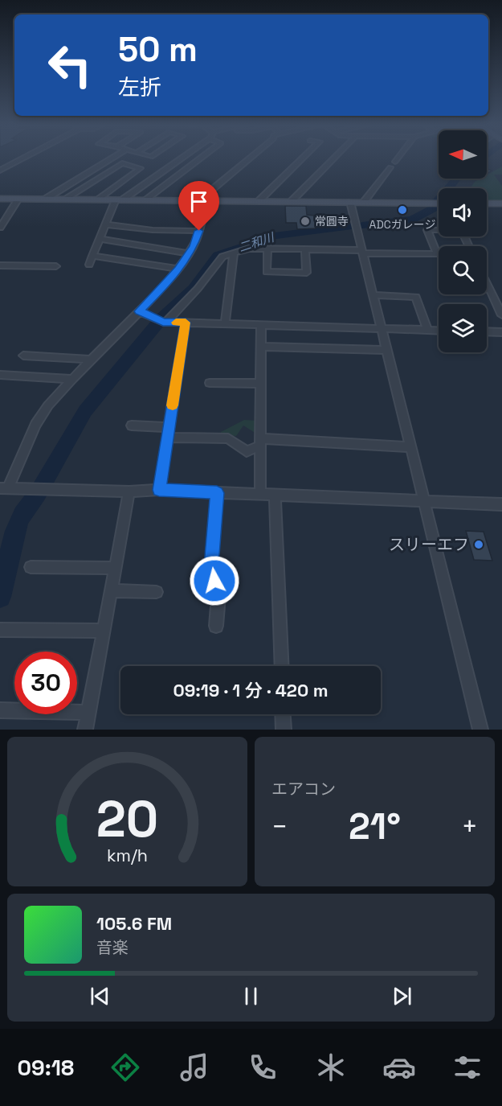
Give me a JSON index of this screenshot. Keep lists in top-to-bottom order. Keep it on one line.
{"water":["二和川"],"places":["ADCガレージ","常圓寺","スリーエフ"],"north":"left","page":{"turn":["50 m","左折"],"limit":"30","trip":"09:19 · 1 分 · 420 m","tile":"エアコン","heat":["−","21°","+"],"song":["105.6 FM","音楽"],"tabs":"09:18","gauge":["20","km/h"]}}
